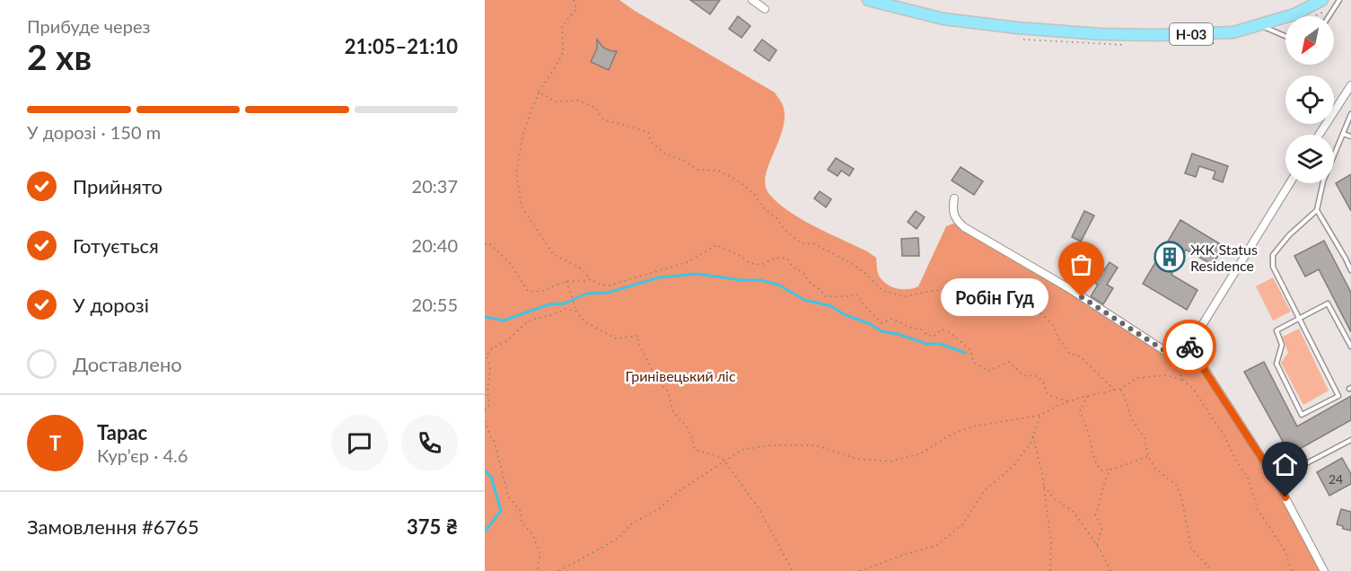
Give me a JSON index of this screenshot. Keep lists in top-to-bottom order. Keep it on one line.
{"streets":{"main road":["Н-03"]},"parks":["Гринівецький ліс"],"places":{"building":["ЖК Status Residence"],"other":["Робін Гуд"]},"house_numbers":["24"],"north":"bottom left","page":{"heading":["2 хв","Прибуде через","21:05–21:10"],"panel":["Тарас","Кур’єр · 4.6","Замовлення #6765","375 ₴"],"bar":"У дорозі · 150 m","list":[["Прийнято","20:37"],["Готується","20:40"],["У дорозі","20:55"],"Доставлено"],"bubble":"Робін Гуд","round":"Т"}}
